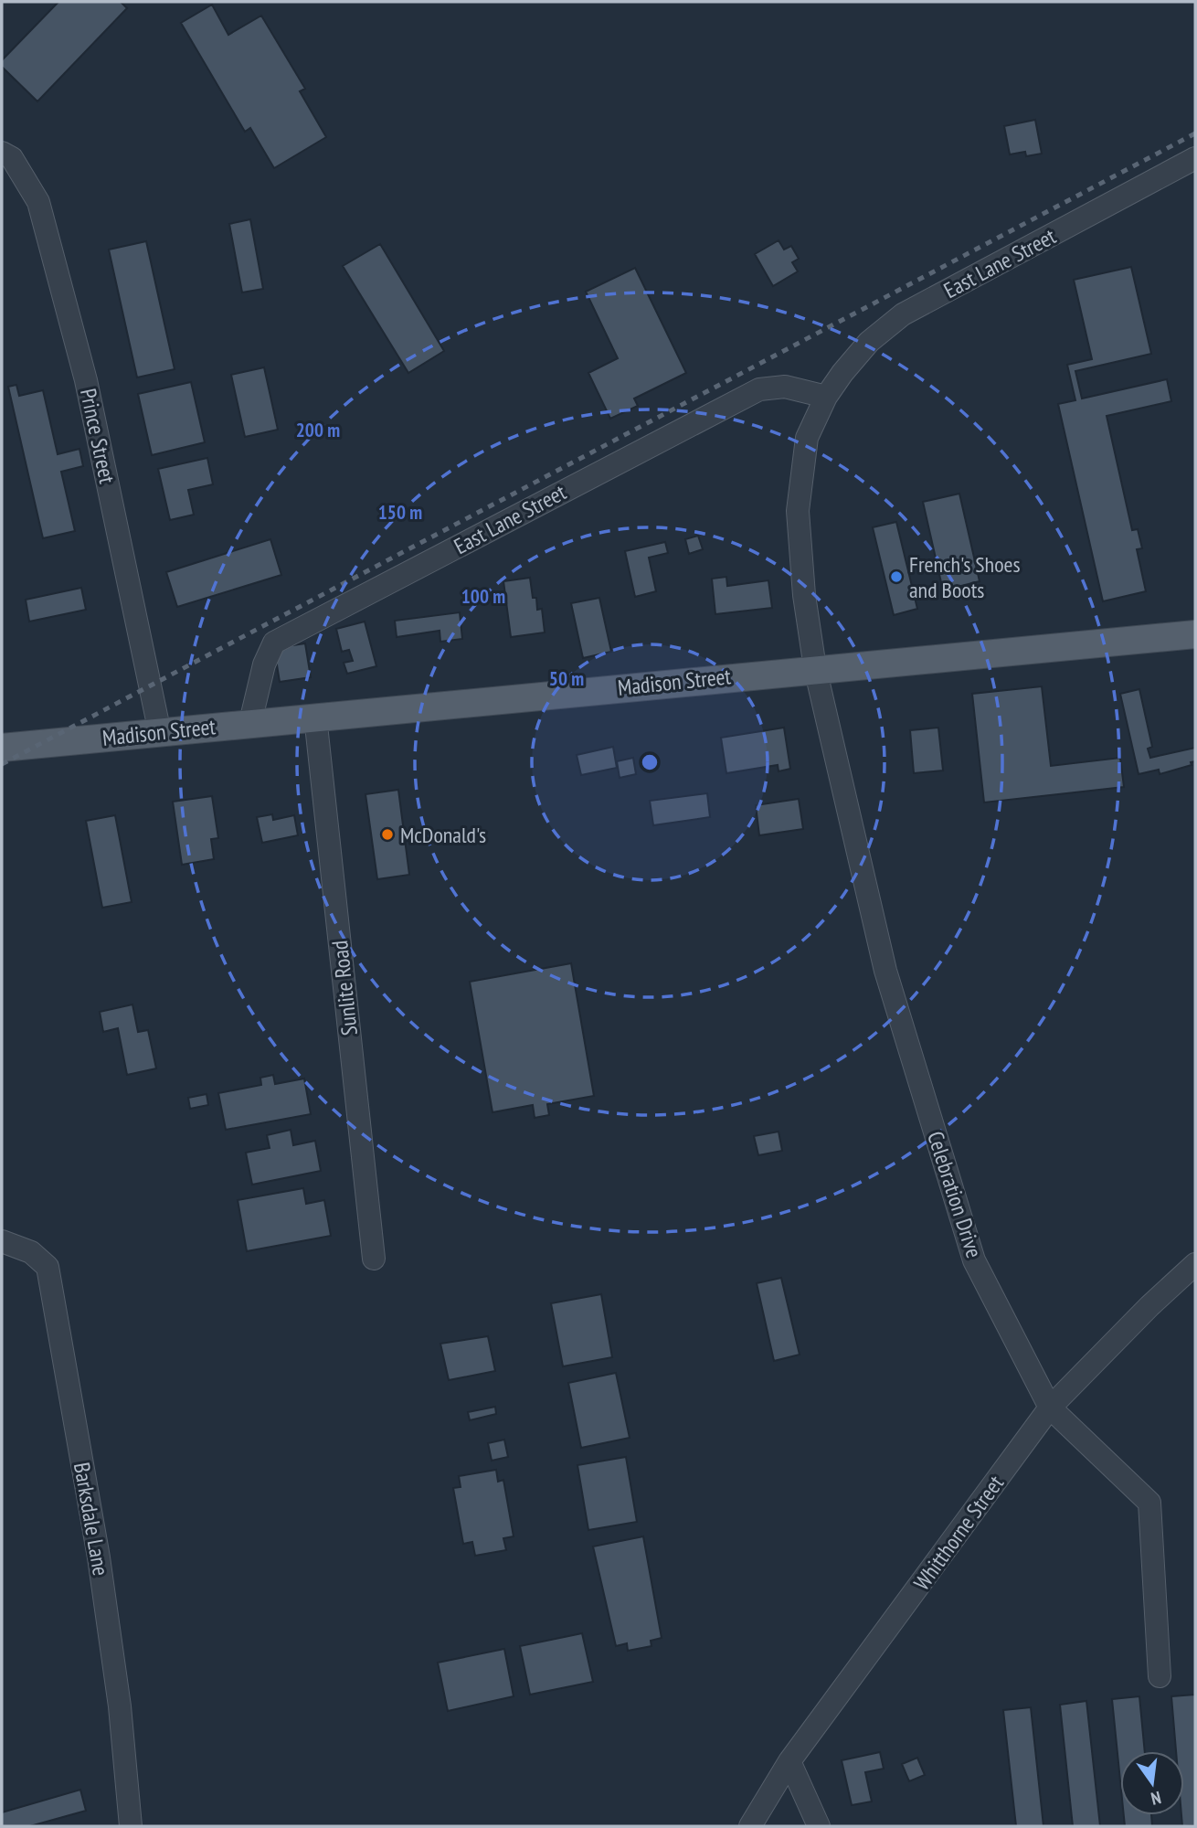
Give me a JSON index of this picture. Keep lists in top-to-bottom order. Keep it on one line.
{"streets":{"main road":["Madison Street"],"street":["East Lane Street","Prince Street","Sunlite Road","Celebration Drive","Barksdale Lane","Whitthorne Street"]},"crossings":[["East Lane Street","Madison Street"],["East Lane Street","Celebration Drive"],["Prince Street","Madison Street"],["Madison Street","Sunlite Road"],["Madison Street","Celebration Drive"],["Celebration Drive","Whitthorne Street"]],"places":["French's Shoes and Boots","McDonald's"],"north":"bottom","rings":["200 m","150 m","100 m","50 m"]}
